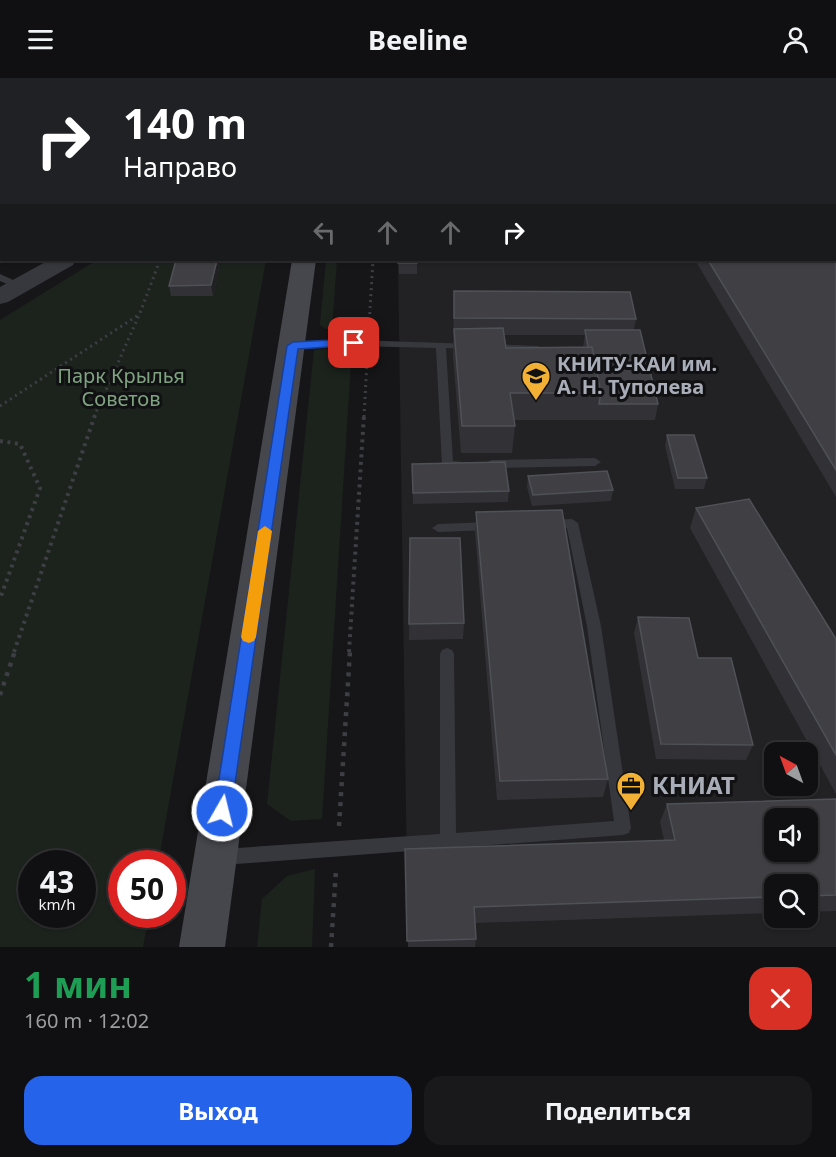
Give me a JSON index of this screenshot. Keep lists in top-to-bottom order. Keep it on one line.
{"parks":["Парк Крылья Советов"],"places":{"school or university":["КНИТУ-КАИ им. А. Н. Туполева"],"office":["КНИАТ"]},"north":"top left","page":{"header":"Beeline","turn":["140 m","Направо"],"speed":"43 km/h","limit":"50","heading":["1 мин","160 m · 12:02"],"buttons":["Выход","Поделиться"]}}
